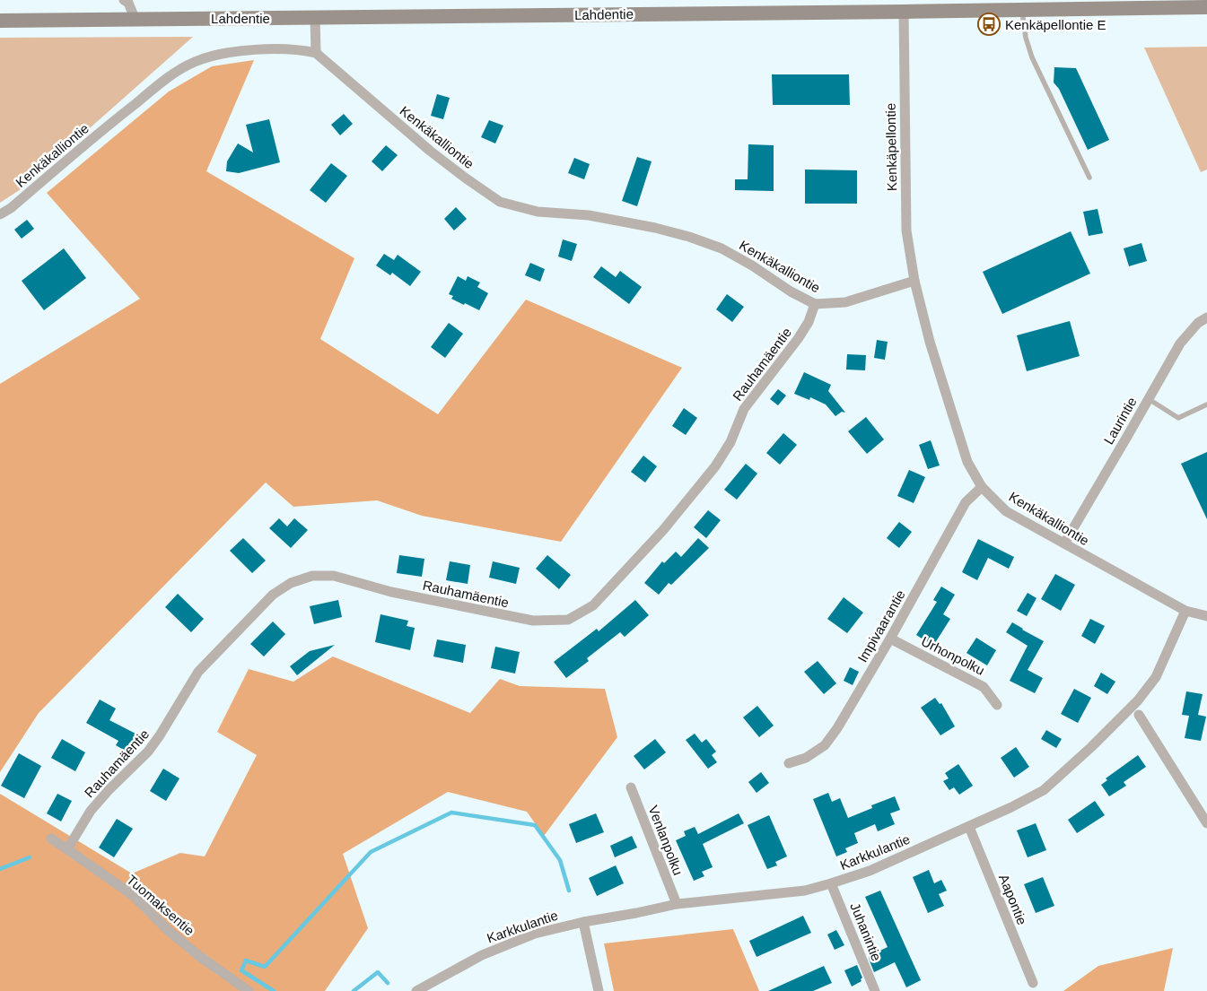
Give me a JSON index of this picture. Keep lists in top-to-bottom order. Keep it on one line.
{"streets":{"main road":["Lahdentie"],"street":["Kenkäkalliontie","Kenkäpellontie","Rauhamäentie","Laurintie","Impivaarantie","Urhonpolku","Venlanpolku","Karkkulantie","Aapontie","Tuomaksentie","Juhanintie"]},"crossings":[["Lahdentie","Kenkäpellontie"],["Kenkäkalliontie","Kenkäpellontie"],["Kenkäkalliontie","Rauhamäentie"],["Kenkäkalliontie","Laurintie"],["Kenkäkalliontie","Impivaarantie"],["Kenkäkalliontie","Karkkulantie"],["Rauhamäentie","Tuomaksentie"],["Impivaarantie","Urhonpolku"],["Venlanpolku","Karkkulantie"],["Karkkulantie","Aapontie"],["Karkkulantie","Juhanintie"]],"places":{"bus stop":["Kenkäpellontie E"]}}
